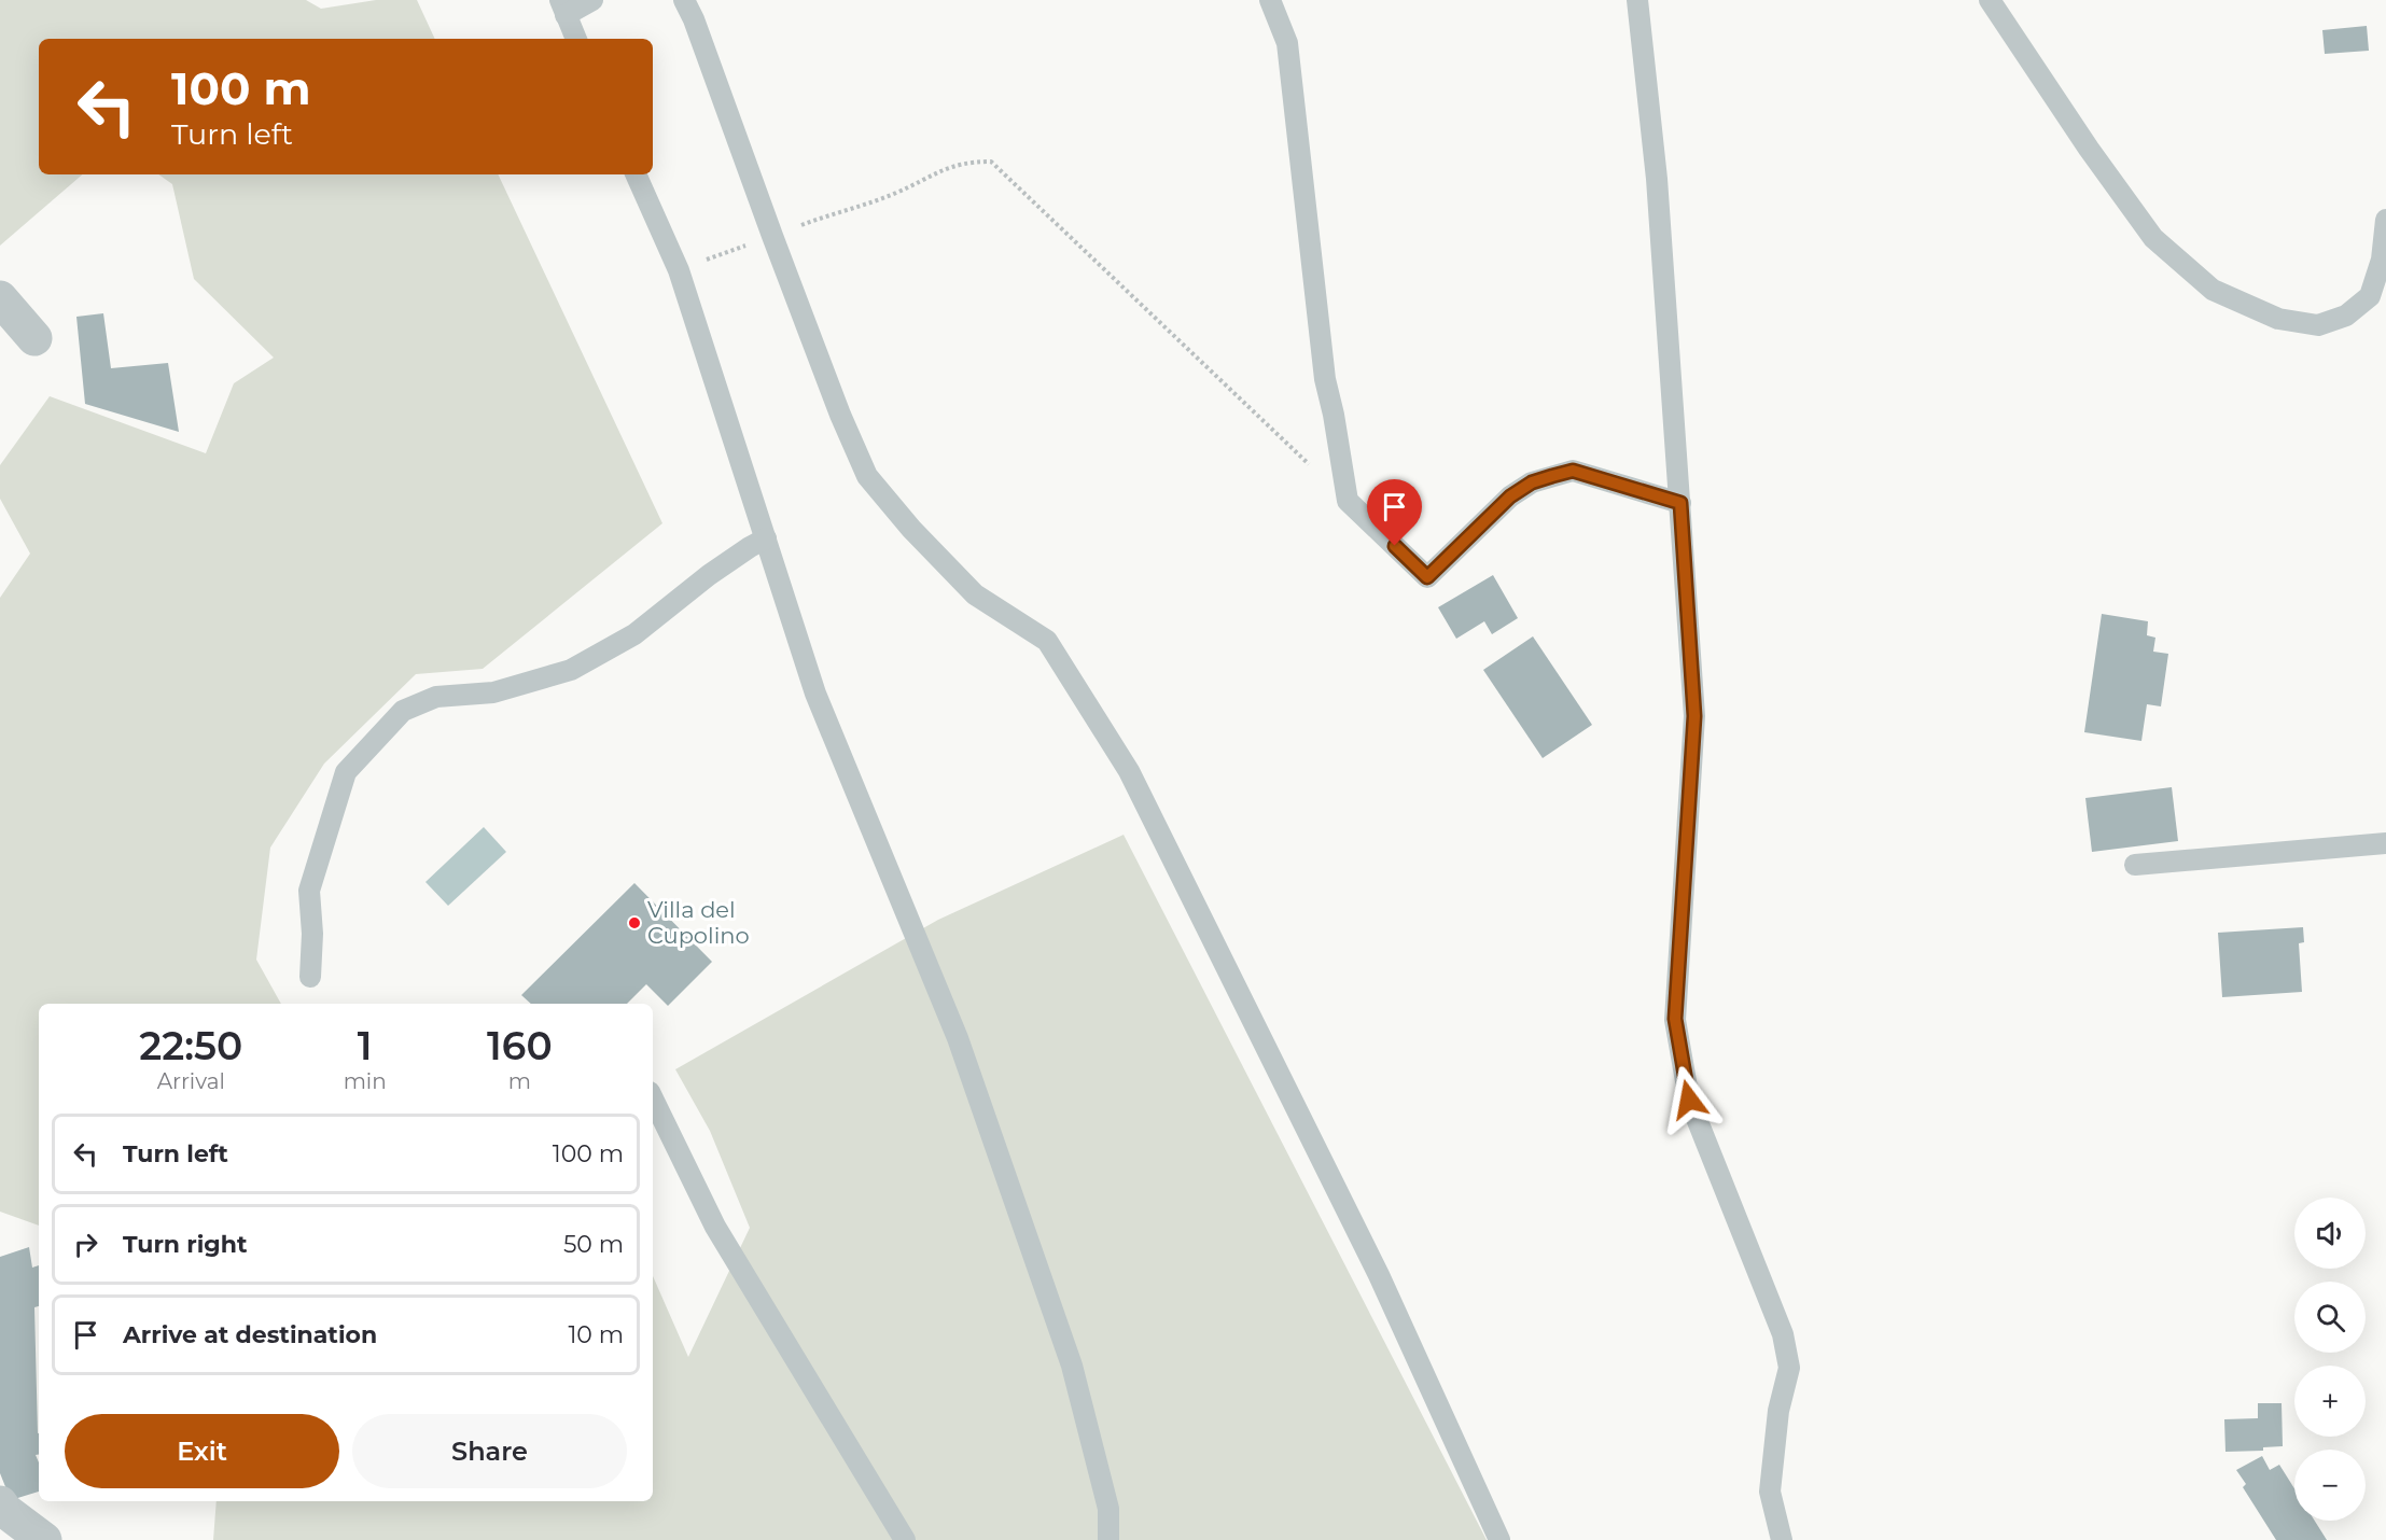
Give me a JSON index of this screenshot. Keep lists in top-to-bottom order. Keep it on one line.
{"places":["Villa del Cupolino"],"page":{"turn":["100 m","Turn left"],"eta":["22:50","Arrival","1","min","160","m"],"list":[{"name":"Turn left","value":"100 m"},{"name":"Turn right","value":"50 m"},{"name":"Arrive at destination","value":"10 m"}],"map_buttons":["+","−"],"buttons":["Exit","Share"]}}
